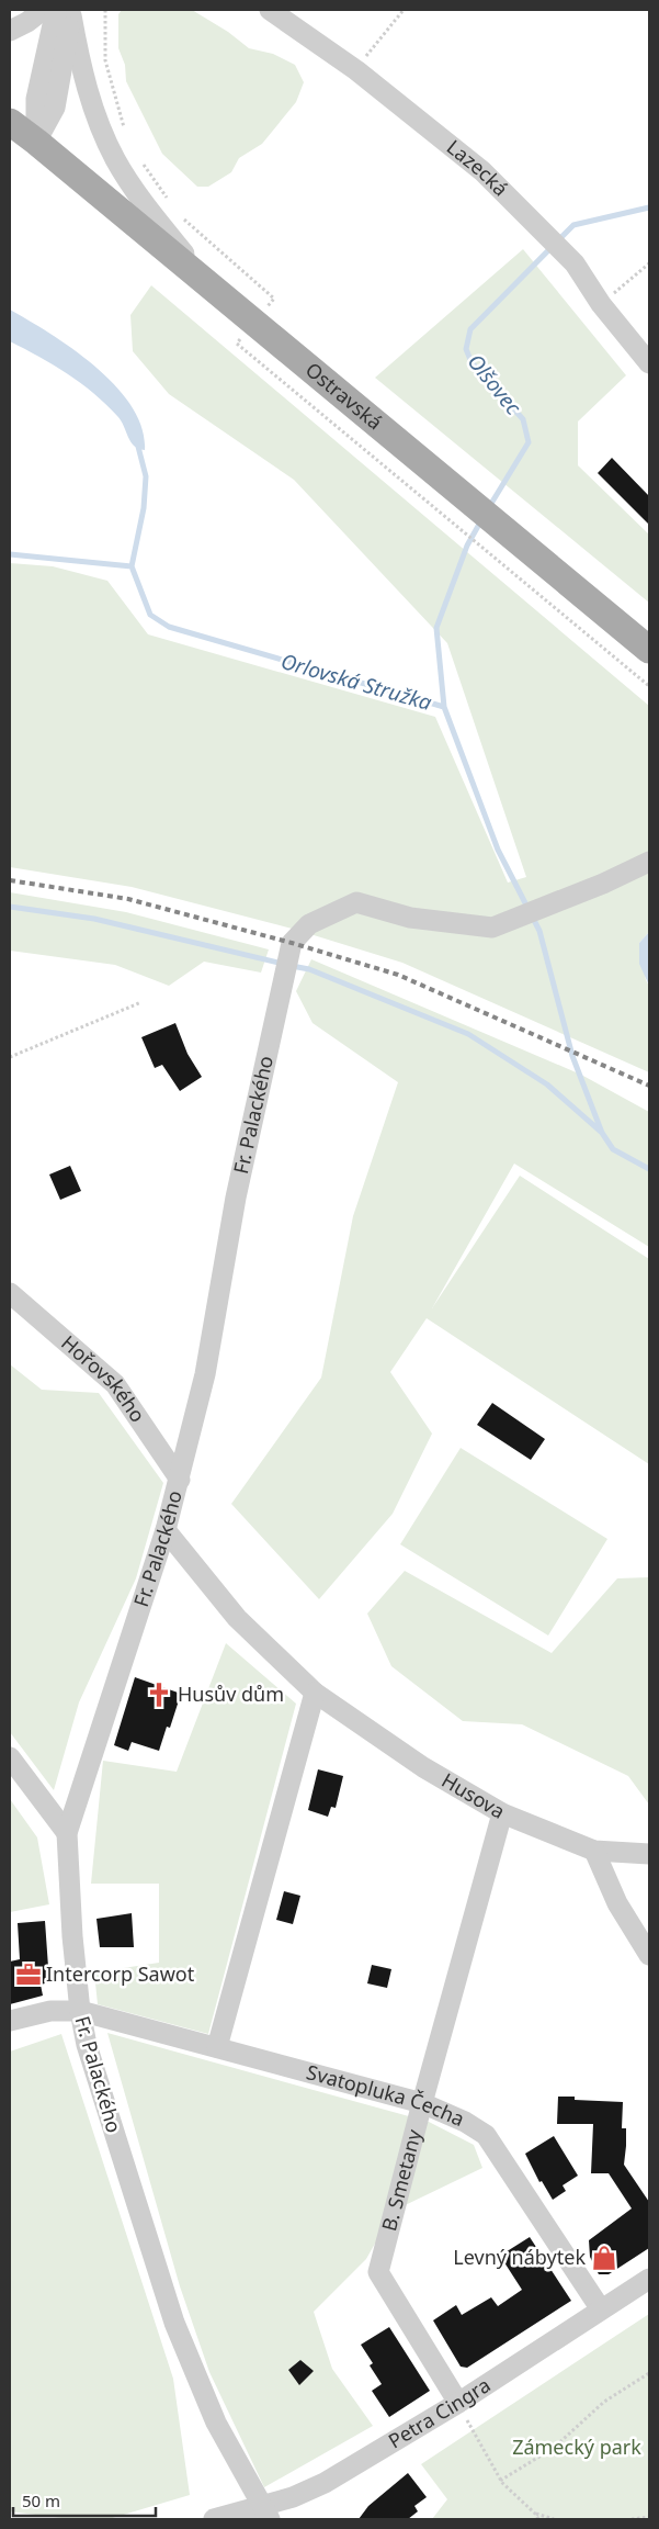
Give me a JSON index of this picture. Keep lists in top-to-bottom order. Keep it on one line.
{"streets":{"main road":["Ostravská"],"street":["Lazecká","Fr. Palackého","Hořovského","Husova","Svatopluka Čecha","B. Smetany","Petra Cingra"]},"crossings":[["Fr. Palackého","Hořovského"],["Fr. Palackého","Husova"],["Fr. Palackého","Svatopluka Čecha"],["Fr. Palackého","Petra Cingra"],["Husova","B. Smetany"],["Svatopluka Čecha","B. Smetany"],["Svatopluka Čecha","Petra Cingra"],["B. Smetany","Petra Cingra"]],"water":["Olšovec","Orlovská Stružka"],"parks":["Zámecký park"],"places":{"church":["Husův dům"],"office":["Intercorp Sawot"],"shop":["Levný nábytek"]},"scale_bar":"50 m"}
